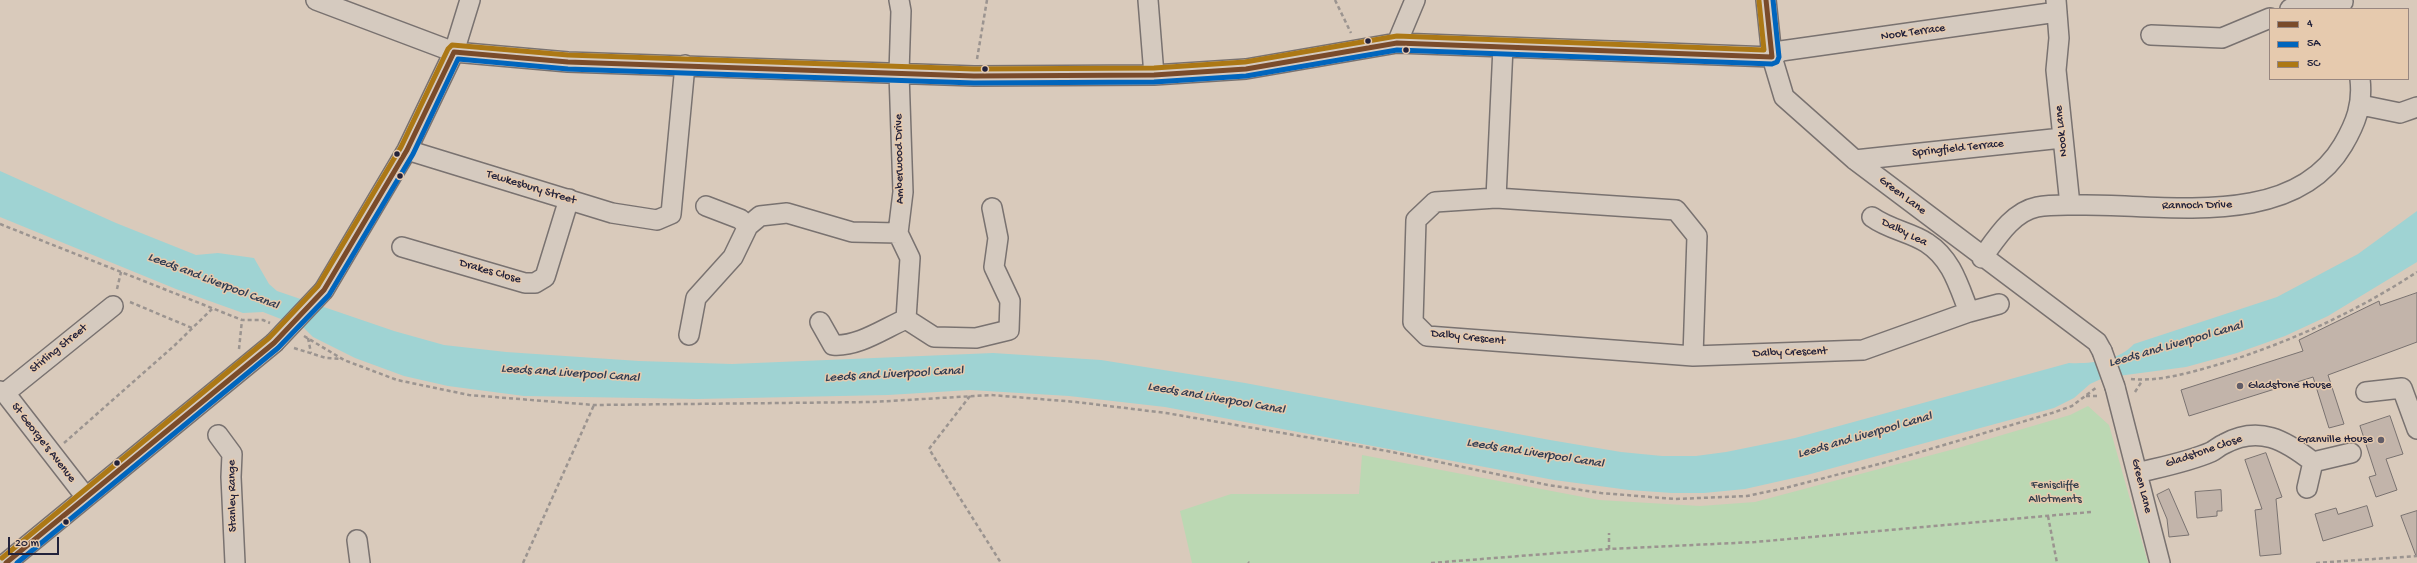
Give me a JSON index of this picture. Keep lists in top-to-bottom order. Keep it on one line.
{"streets":{"street":["Nook Terrace","Nook Lane","Springfield Terrace","Amberwood Drive","Tewkesbury Street","Green Lane","Rannoch Drive","Dalby Lea","Drakes Close","Dalby Crescent","Stirling Street","St George's Avenue","Gladstone Close","Stanley Range"]},"crossings":[["Nook Terrace","Nook Lane"],["Nook Terrace","Green Lane"],["Nook Lane","Springfield Terrace"],["Nook Lane","Rannoch Drive"],["Springfield Terrace","Green Lane"],["Tewkesbury Street","Drakes Close"],["Green Lane","Rannoch Drive"],["Green Lane","Gladstone Close"],["Dalby Lea","Dalby Crescent"],["Stirling Street","St George's Avenue"]],"water":["Leeds and Liverpool Canal"],"parks":["Feniscliffe Allotments"],"places":["Gladstone House","Granville House"],"lines":["transit line 4","transit line 5A","transit line 5C"],"legend":["4","5A","5C"],"scale_bar":"20 m"}
